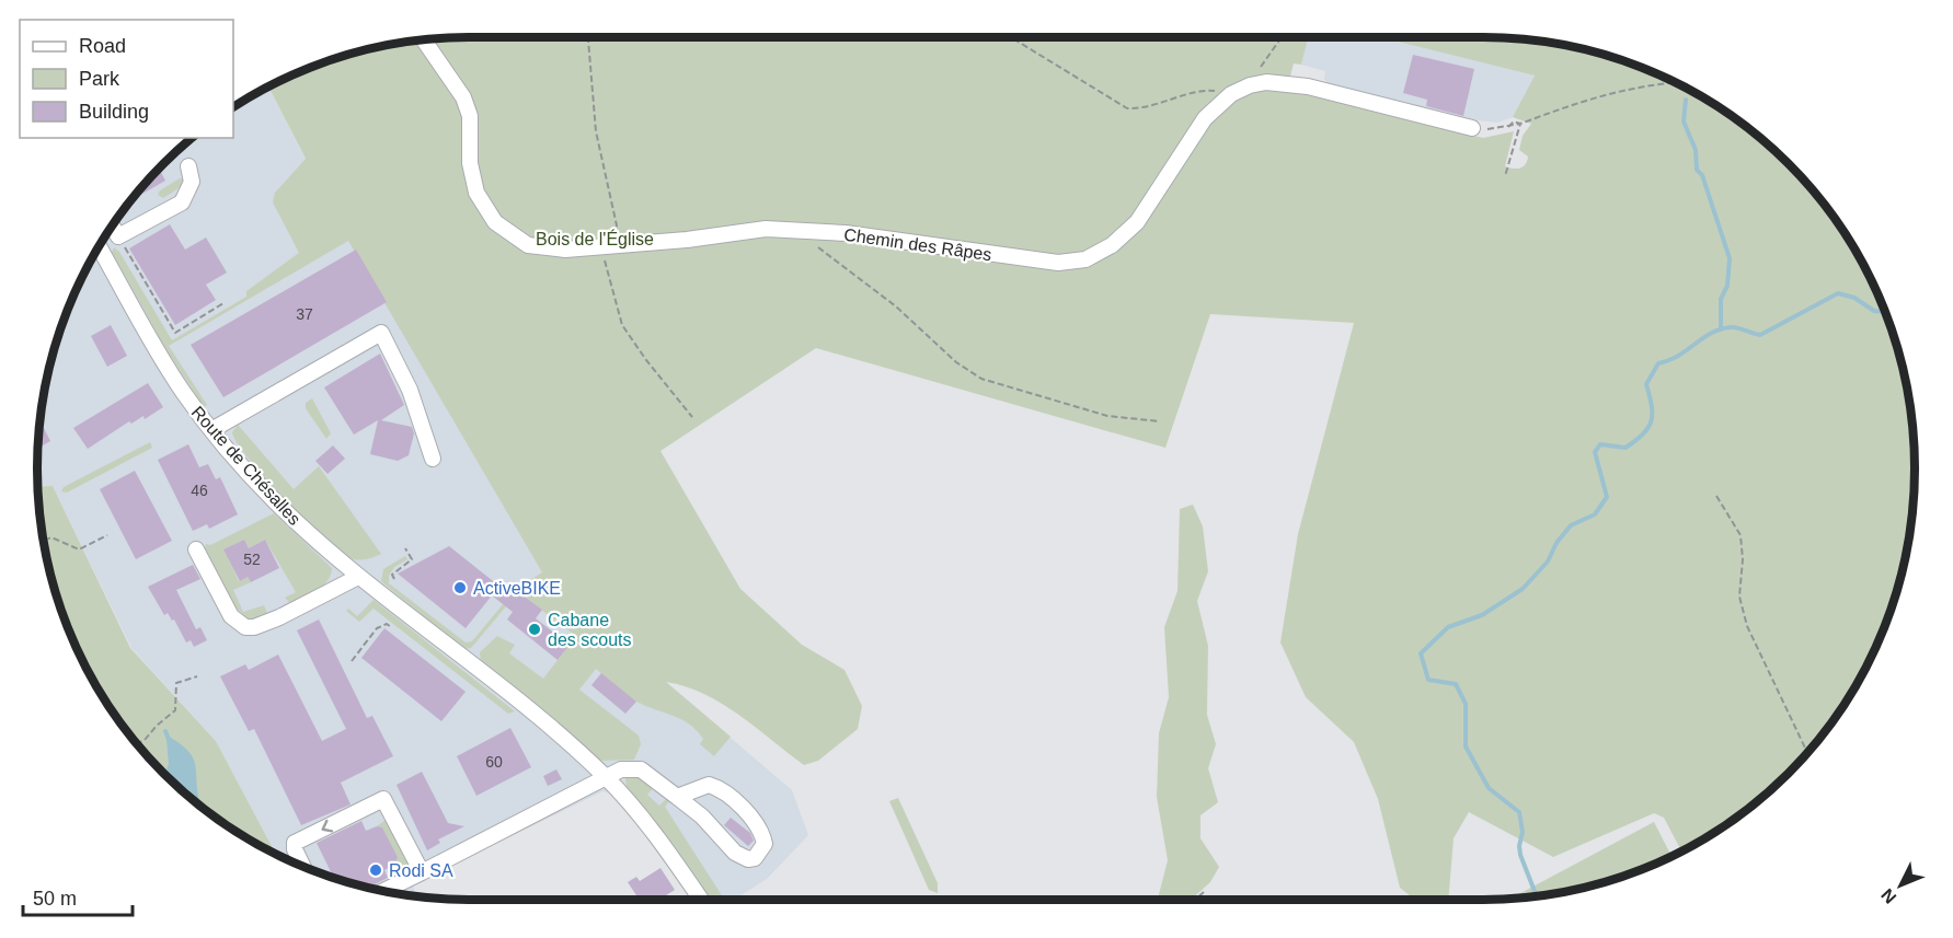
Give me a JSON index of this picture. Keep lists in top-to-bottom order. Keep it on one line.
{"streets":{"street":["Chemin des Râpes","Route de Chésalles"]},"parks":["Bois de l'Église"],"places":["ActiveBIKE","Cabane des scouts","Rodi SA"],"house_numbers":["37","46","52","60"],"legend":["Road","Park","Building"],"scale_bar":"50 m","north":"bottom left"}
